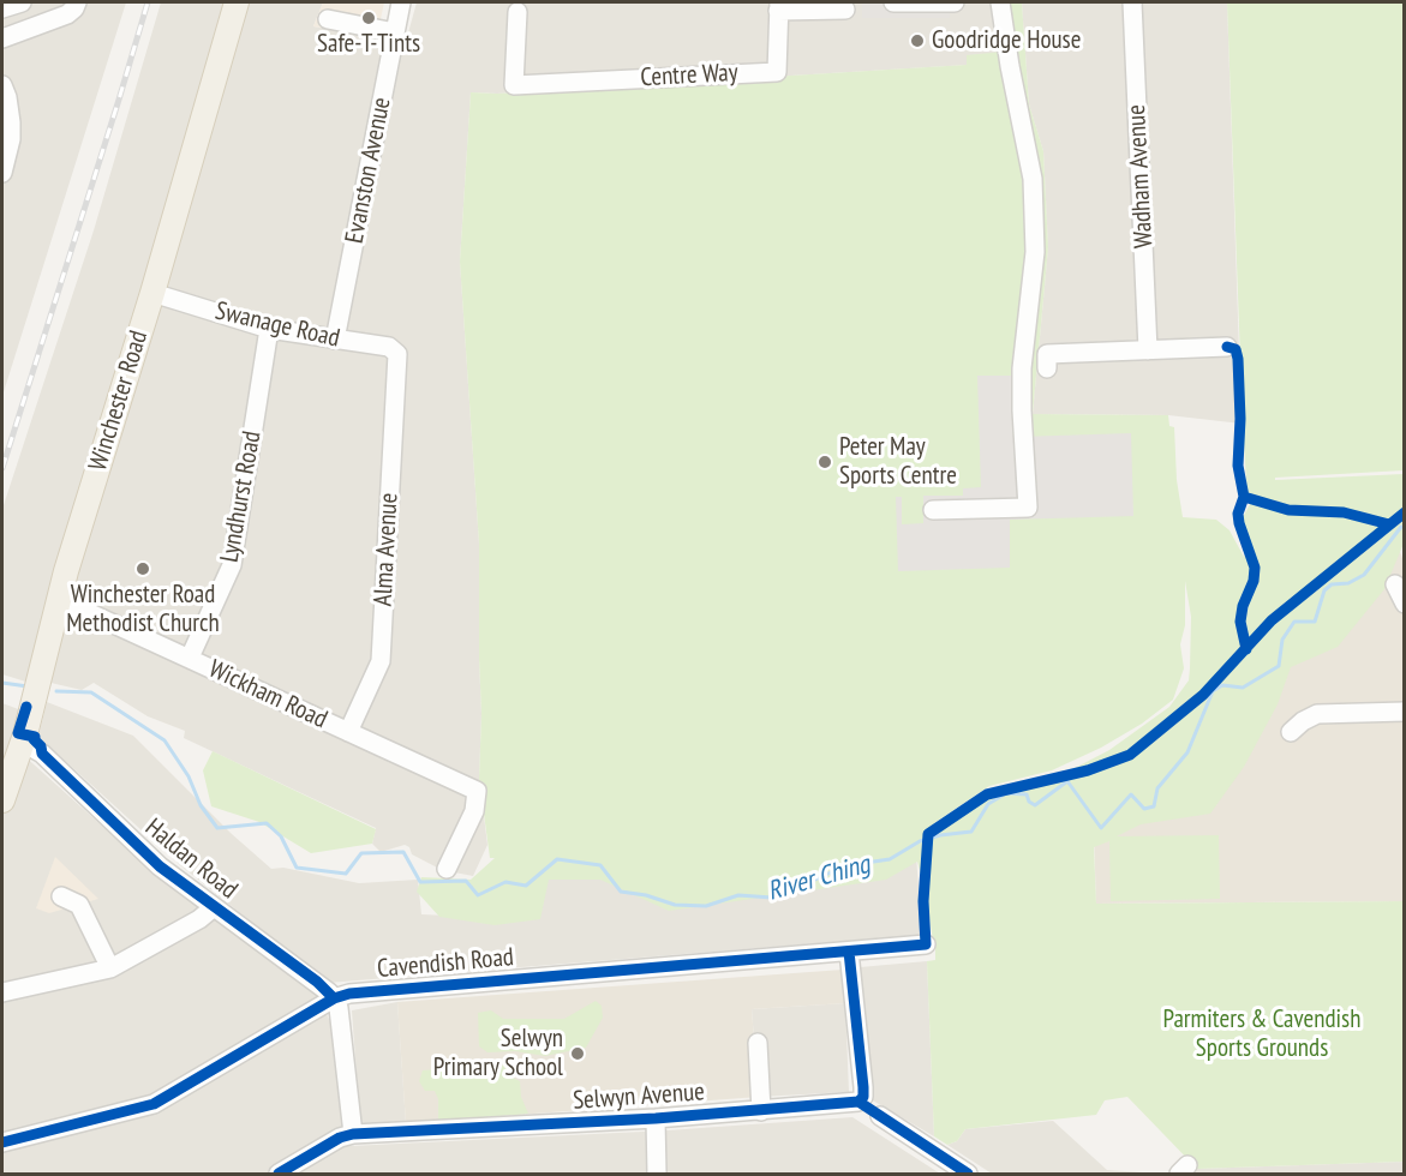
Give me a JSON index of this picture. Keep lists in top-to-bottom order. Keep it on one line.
{"streets":{"main road":["Winchester Road"],"street":["Centre Way","Evanston Avenue","Wadham Avenue","Swanage Road","Lyndhurst Road","Alma Avenue","Wickham Road","Haldan Road","Cavendish Road","Selwyn Avenue"]},"crossings":[["Evanston Avenue","Swanage Road"],["Swanage Road","Winchester Road"],["Swanage Road","Lyndhurst Road"],["Swanage Road","Alma Avenue"],["Winchester Road","Wickham Road"],["Winchester Road","Haldan Road"],["Lyndhurst Road","Wickham Road"],["Alma Avenue","Wickham Road"],["Haldan Road","Cavendish Road"],["Cavendish Road","Selwyn Avenue"]],"water":["River Ching"],"parks":["Parmiters & Cavendish Sports Grounds"],"places":["Safe-T-Tints","Goodridge House","Peter May Sports Centre","Winchester Road Methodist Church","Selwyn Primary School"]}
